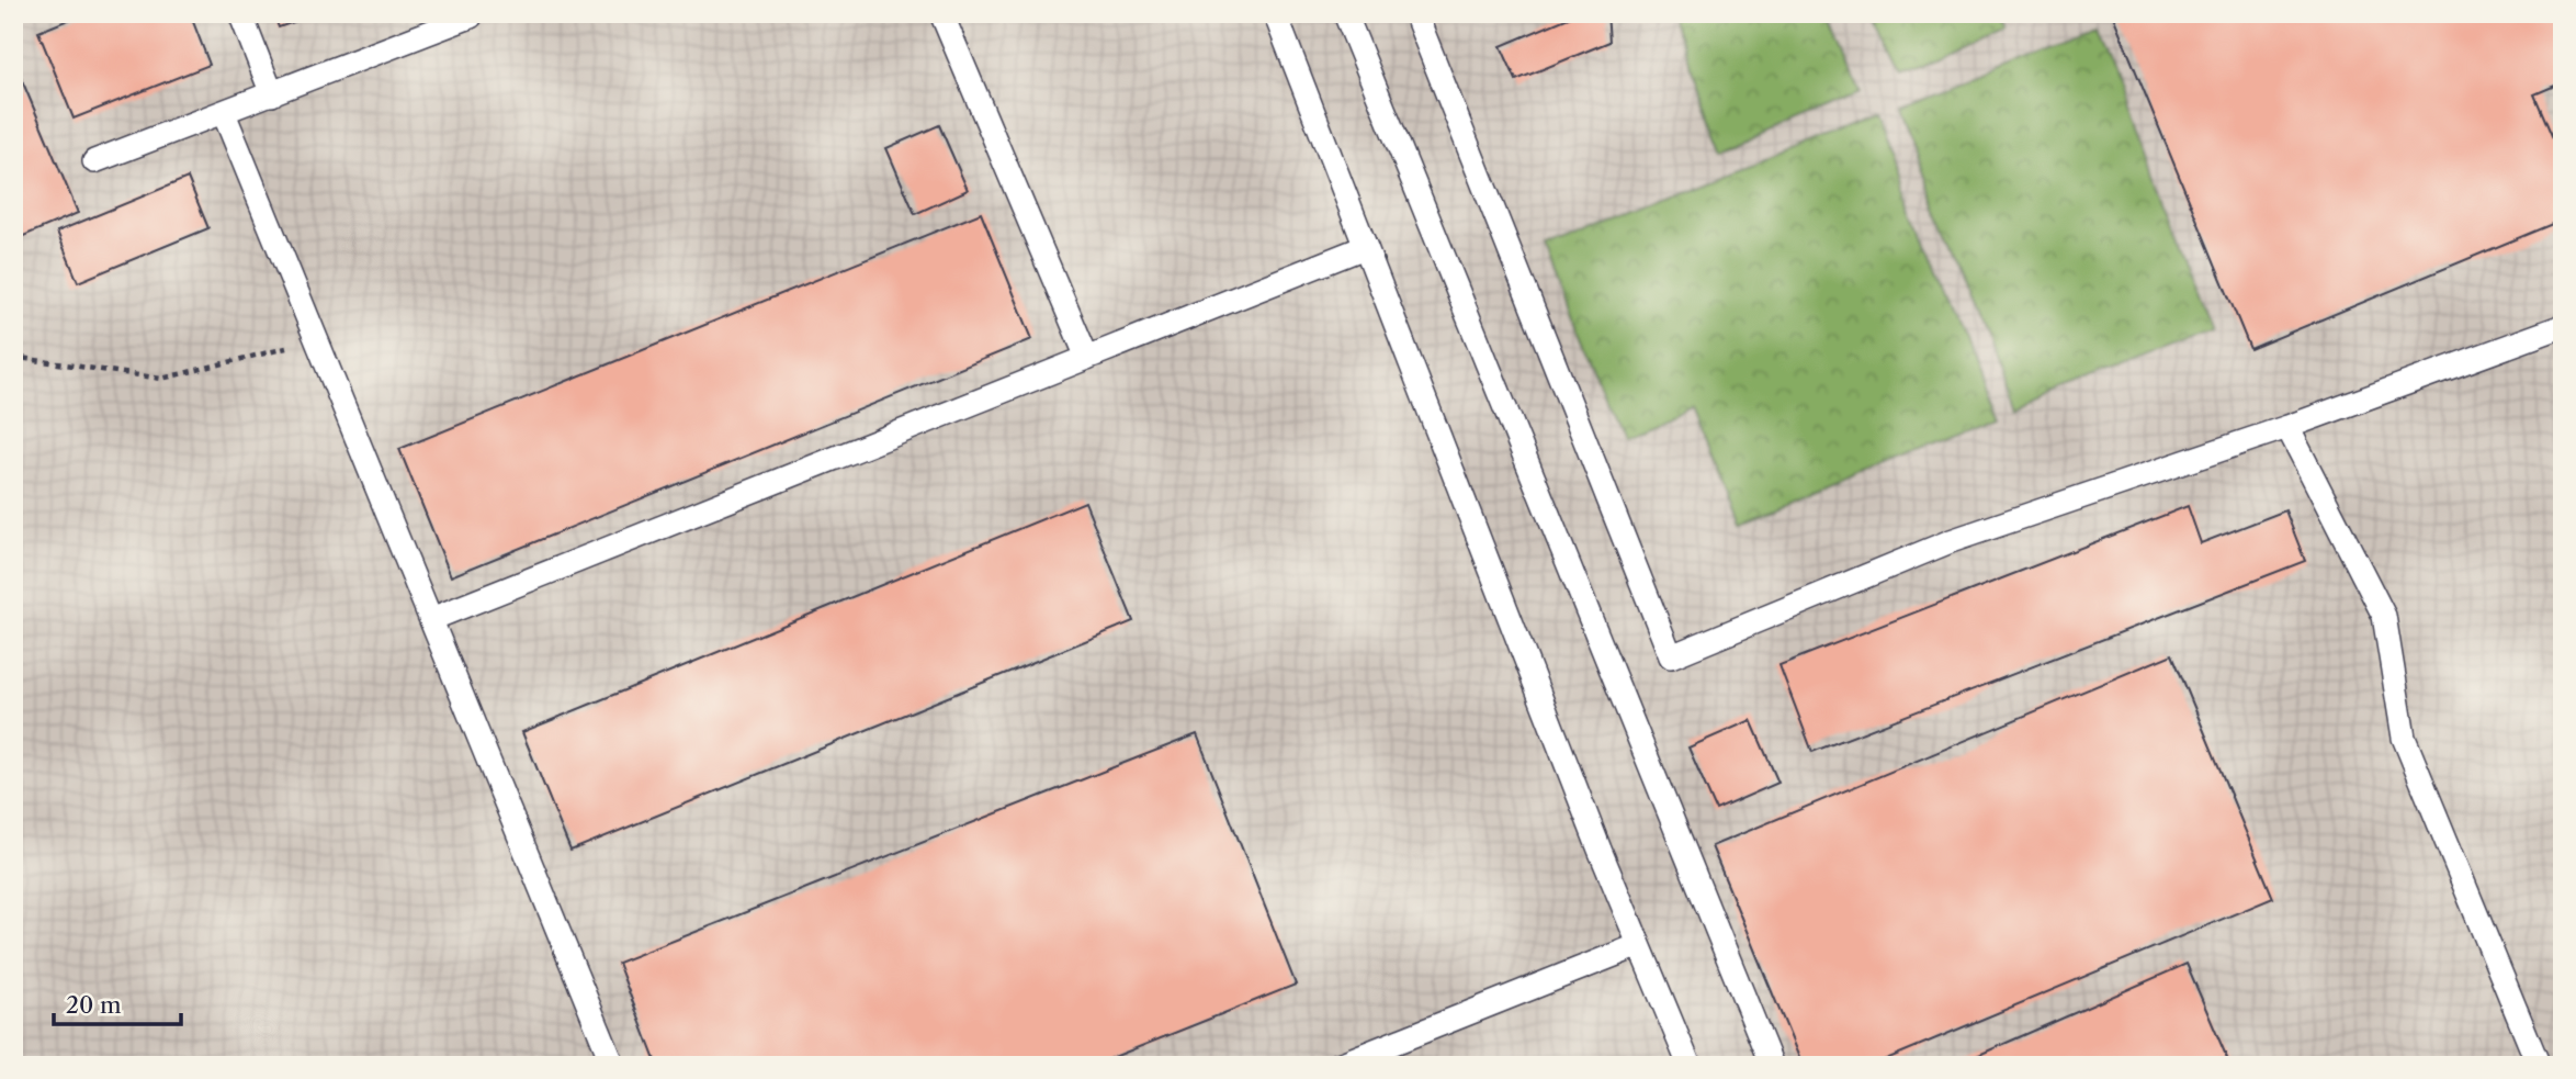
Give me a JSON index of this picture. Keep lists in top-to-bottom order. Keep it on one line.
{"scale_bar":"20 m"}
